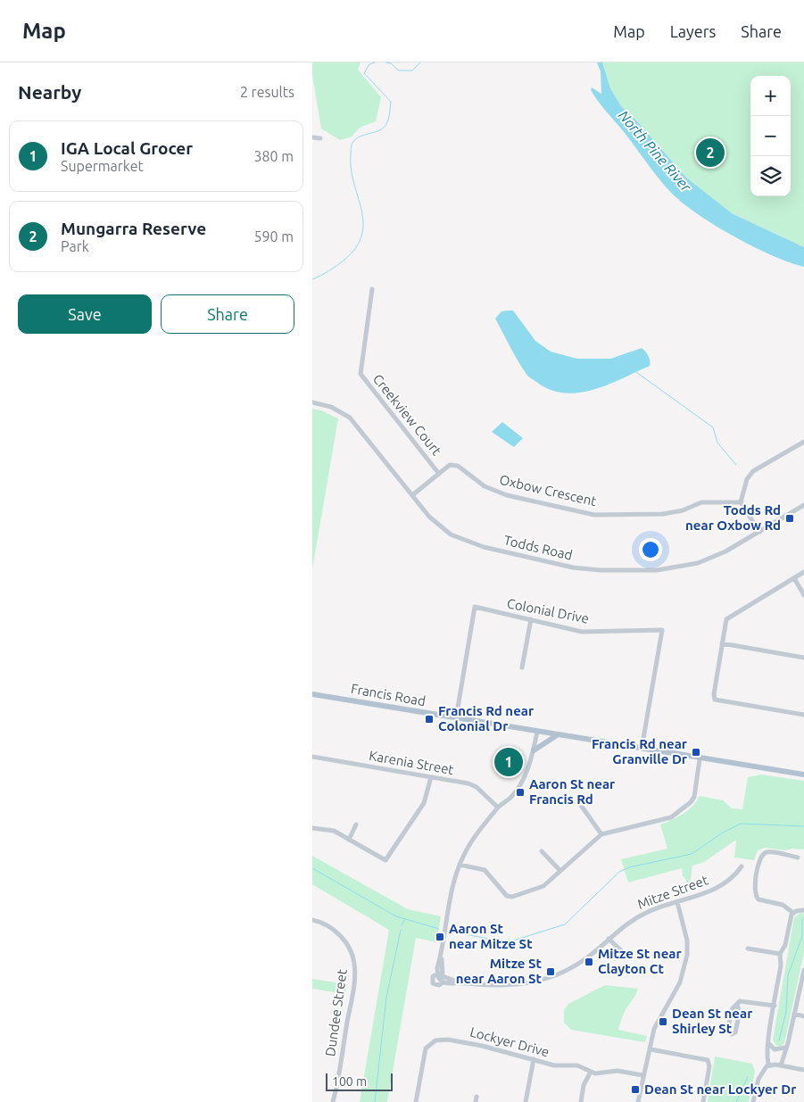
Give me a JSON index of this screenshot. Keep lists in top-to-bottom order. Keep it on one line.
{"streets":{"main road":["Francis Road"],"street":["Creekview Court","Oxbow Crescent","Todds Road","Colonial Drive","Karenia Street","Mitze Street","Dundee Street","Lockyer Drive"]},"crossings":[["Creekview Court","Oxbow Crescent"],["Oxbow Crescent","Todds Road"],["Colonial Drive","Francis Road"]],"water":["North Pine River"],"places":{"transit":["Todds Rd near Oxbow Rd","Francis Rd near Colonial Dr","Francis Rd near Granville Dr","Aaron St near Francis Rd","Aaron St near Mitze St","Mitze St near Clayton Ct","Mitze St near Aaron St","Dean St near Shirley St","Dean St near Lockyer Dr"]},"scale_bar":"100 m","page":{"header":"Map","nav":["Map","Layers","Share"],"heading":["Nearby","2 results"],"map_buttons":["+","−"],"list":[{"mark":"1","name":"IGA Local Grocer","note":"Supermarket","value":"380 m"},{"mark":"2","name":"Mungarra Reserve","note":"Park","value":"590 m"}],"pins":["2","1"],"buttons":["Save","Share"],"scale":"100 m"}}
